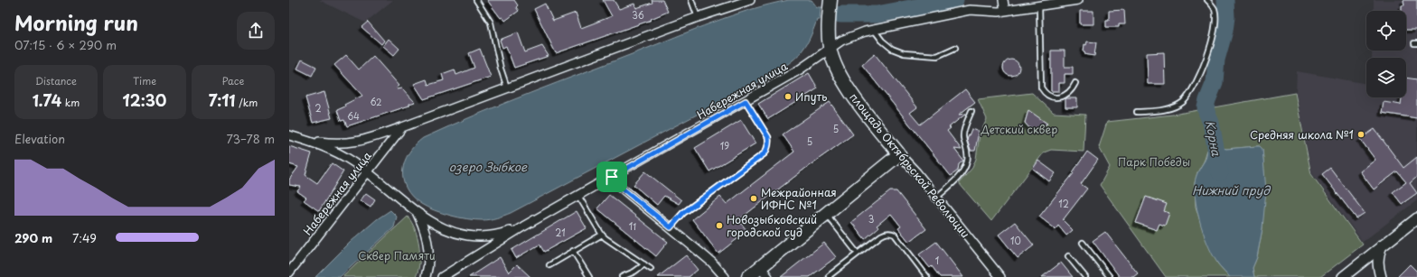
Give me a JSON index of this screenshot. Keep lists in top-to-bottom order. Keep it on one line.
{"streets":{"main road":["площадь Октябрьской Революции"],"street":["Набережная улица"]},"crossings":[["Набережная улица","площадь Октябрьской Революции"]],"water":["Корна","озеро Зыбкое","Нижний пруд"],"parks":["Детский сквер","Парк Победы","Сквер Памяти"],"places":["Ипуть","Средняя школа №1","Межрайонная ИФНС №1","Новозыбковский городской суд"],"house_numbers":["36","62","2","64","5","5","19","12","3","11","21","10","1"],"page":{"heading":["Morning run","07:15 · 6 × 290 m"],"stats":[["Distance","1.74 km"],["Time","12:30"],["Pace","7:11 /km"]],"chart":["Elevation","73–78 m"],"list":[{"name":"290 m","note":"7:49"}]}}
